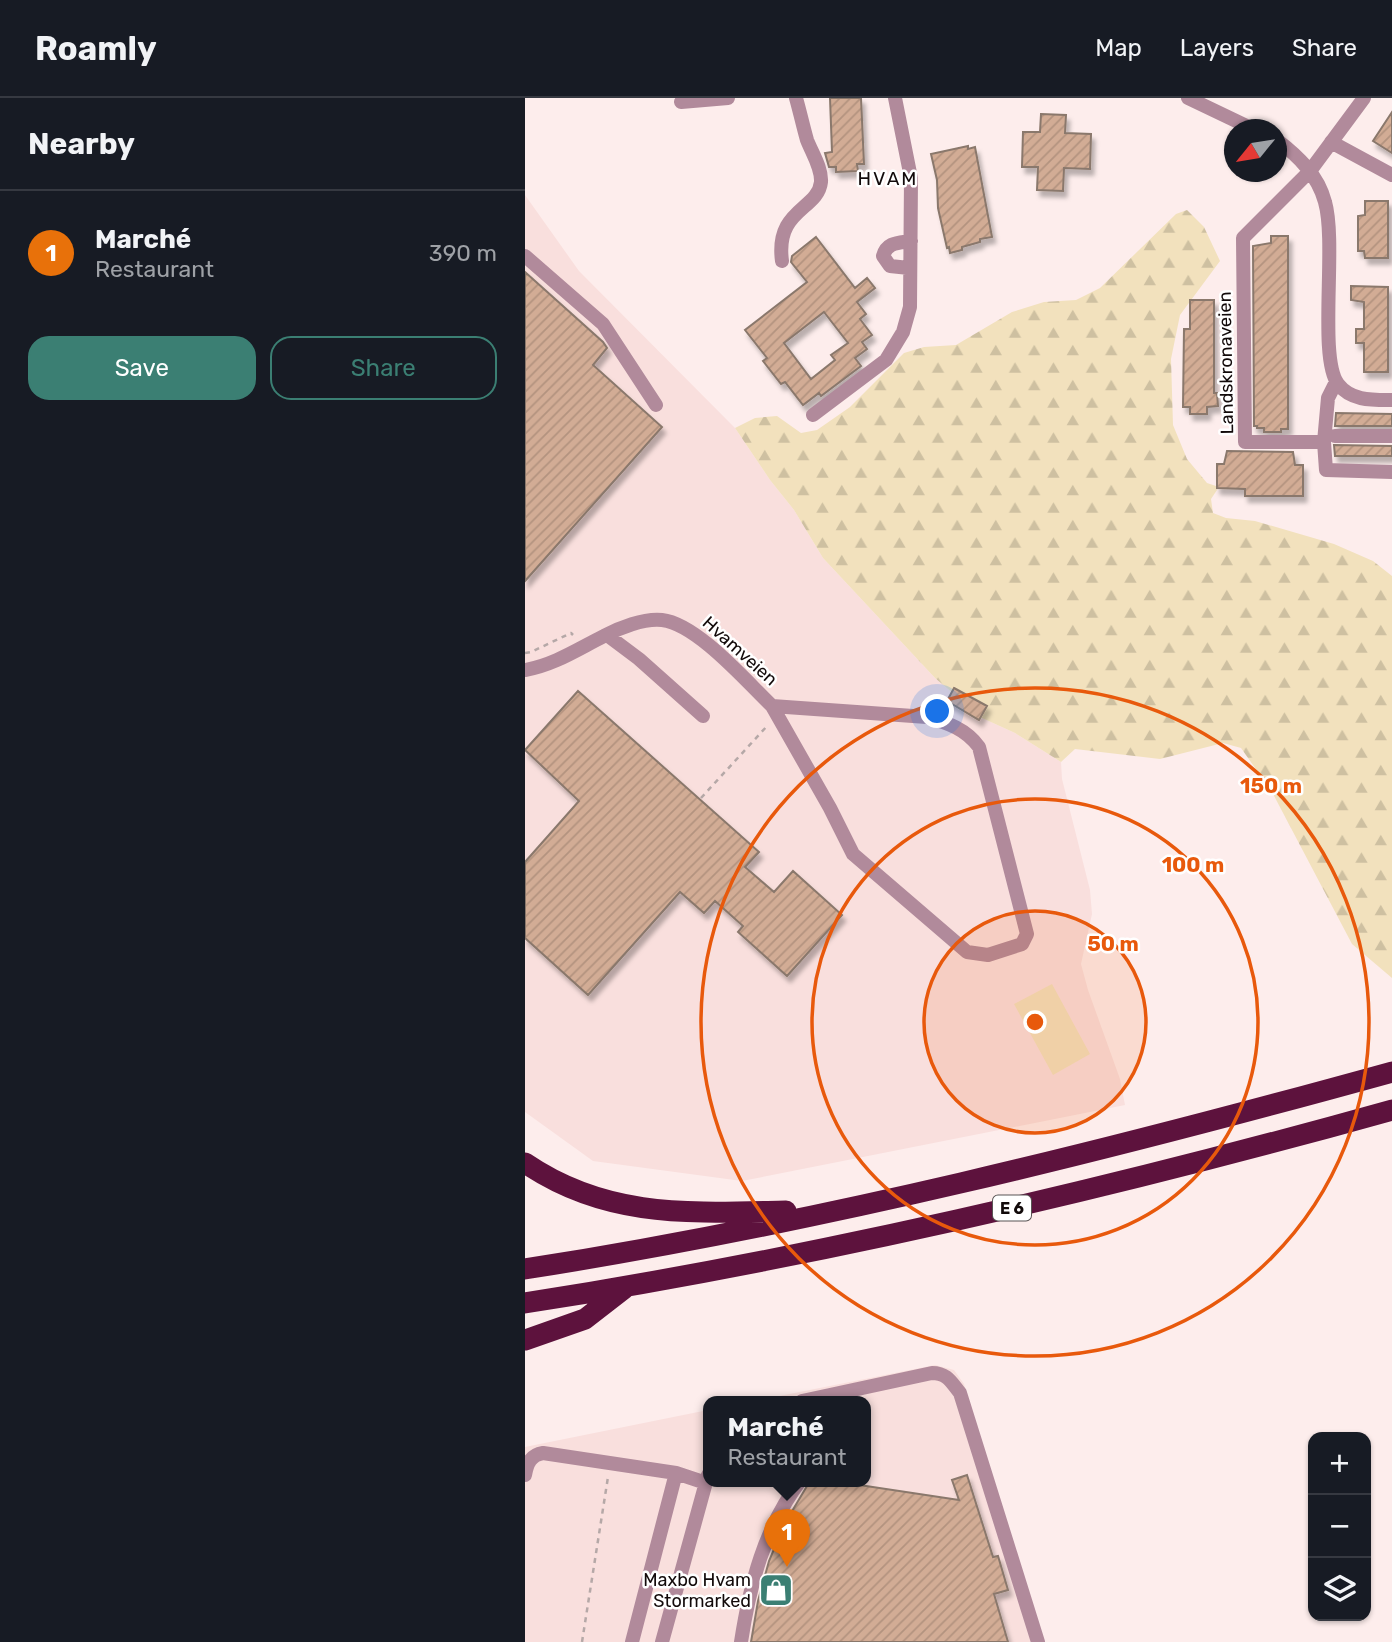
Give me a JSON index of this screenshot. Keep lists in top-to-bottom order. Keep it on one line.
{"streets":{"highway":["E 6"],"street":["Landskronaveien","Hvamveien"]},"districts":["HVAM"],"places":{"shop":["Maxbo Hvam Stormarked"]},"north":"bottom left","page":{"header":"Roamly","nav":["Map","Layers","Share"],"heading":"Nearby","list":[{"mark":"1","name":"Marché","note":"Restaurant","value":"390 m"}],"buttons":["Save","Share"],"popup":["Marché","Restaurant"],"map_buttons":["+","−"],"pins":"1"},"rings":["150 m","100 m","50 m"]}
